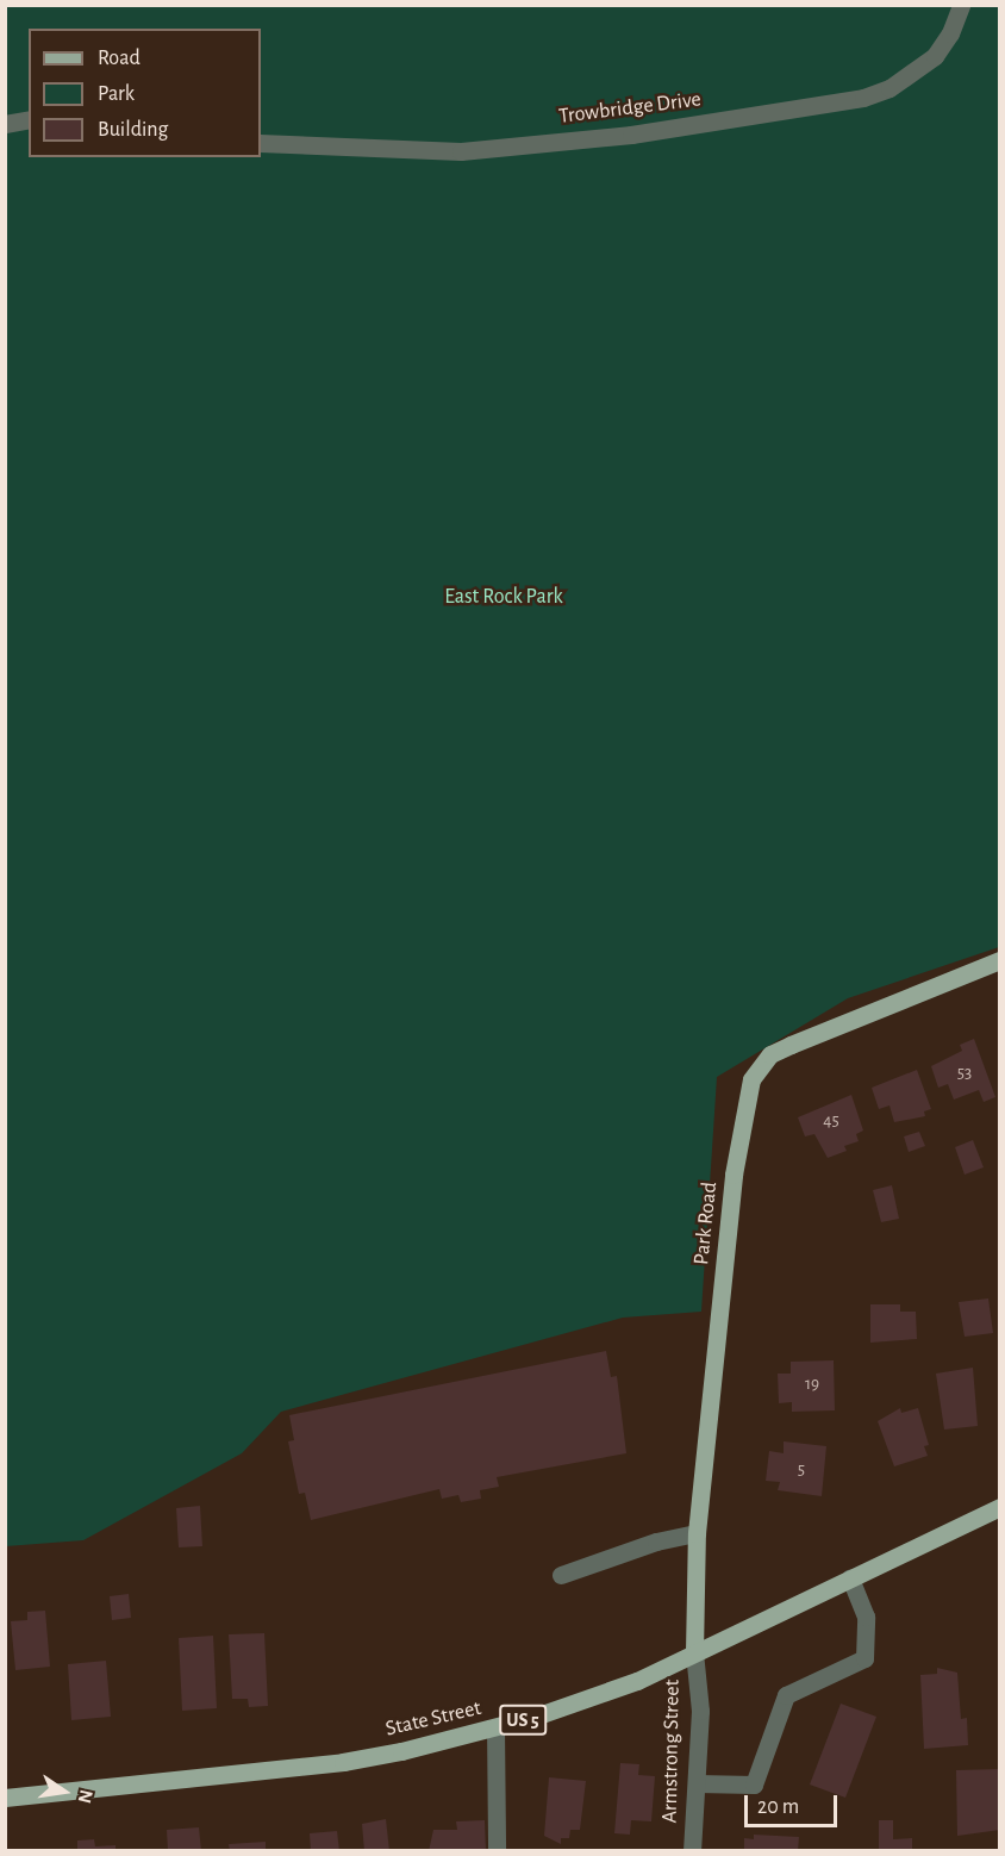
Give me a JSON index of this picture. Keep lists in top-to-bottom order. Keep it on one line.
{"streets":{"main road":["Park Road","State Street","US 5"],"street":["Trowbridge Drive","Armstrong Street"]},"crossings":[["Park Road","State Street"],["Park Road","Armstrong Street"],["State Street","Armstrong Street"]],"parks":["East Rock Park"],"house_numbers":["53","45","19","5"],"legend":["Road","Park","Building"],"scale_bar":"20 m","north":"right"}
